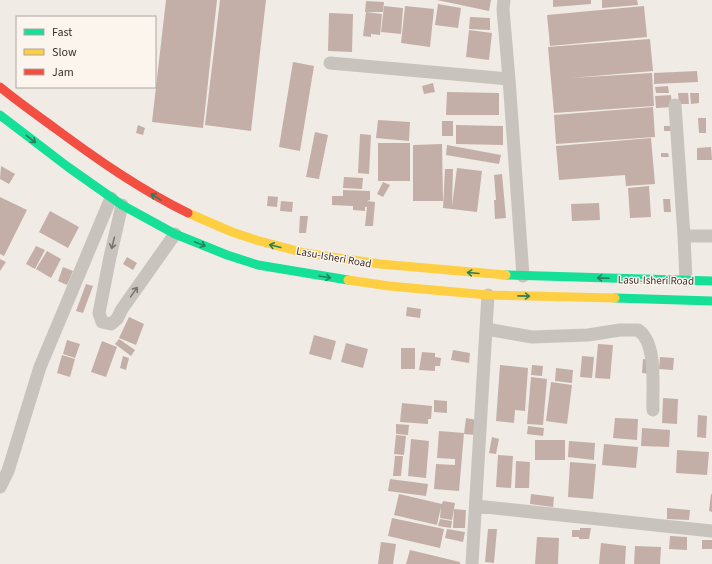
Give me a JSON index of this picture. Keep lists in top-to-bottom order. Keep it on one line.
{"streets":{"main road":["Lasu-Isheri Road"]},"legend":["Fast","Slow","Jam"]}
